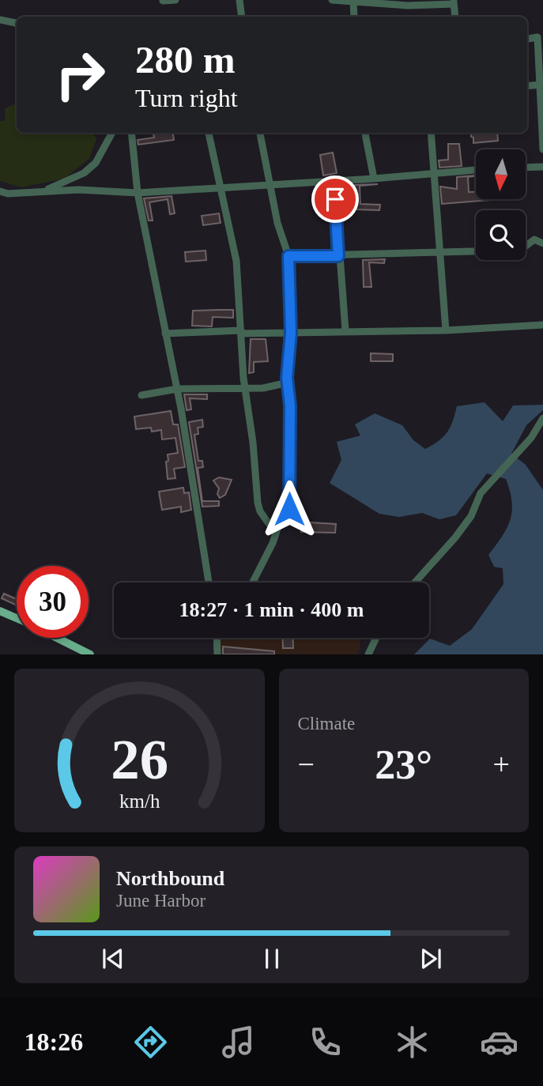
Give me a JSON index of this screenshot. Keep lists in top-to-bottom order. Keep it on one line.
{"north":"bottom","page":{"turn":["280 m","Turn right"],"limit":"30","trip":"18:27 · 1 min · 400 m","tile":"Climate","heat":["−","23°","+"],"song":["Northbound","June Harbor"],"tabs":"18:26","gauge":["26","km/h"]}}
